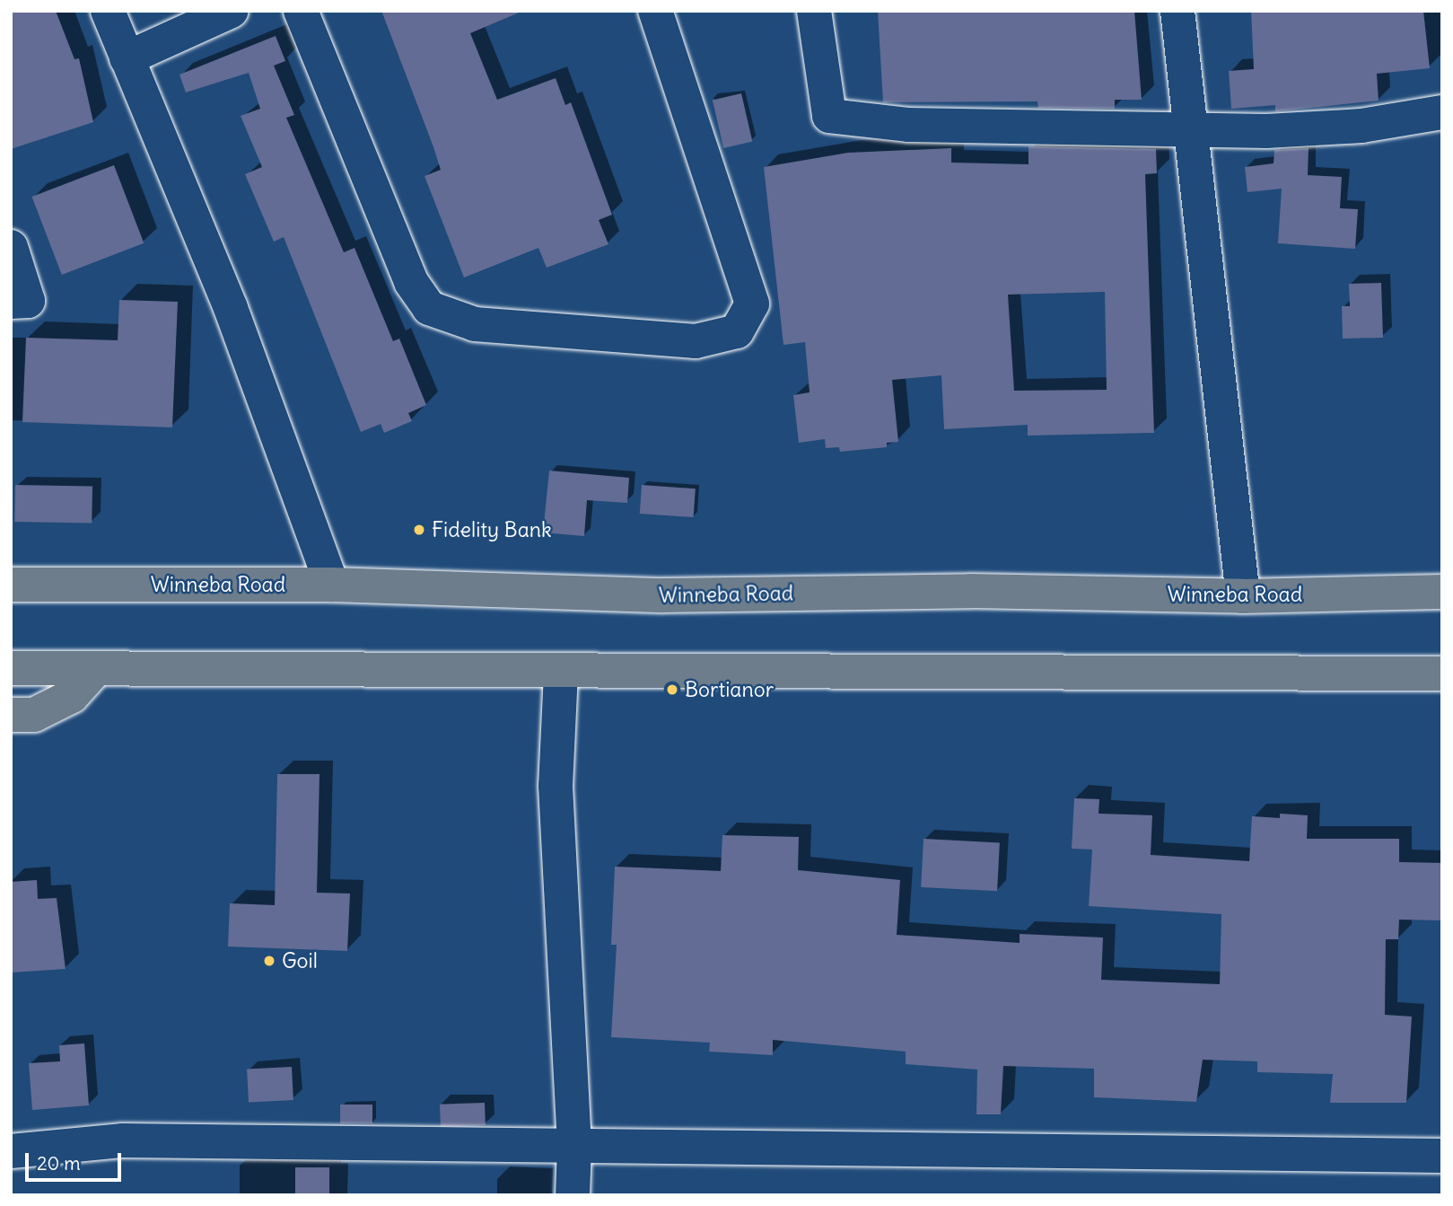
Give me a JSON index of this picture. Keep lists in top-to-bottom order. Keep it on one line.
{"streets":{"highway":["Winneba Road"]},"places":["Fidelity Bank","Bortianor","Goil"],"scale_bar":"20 m"}
